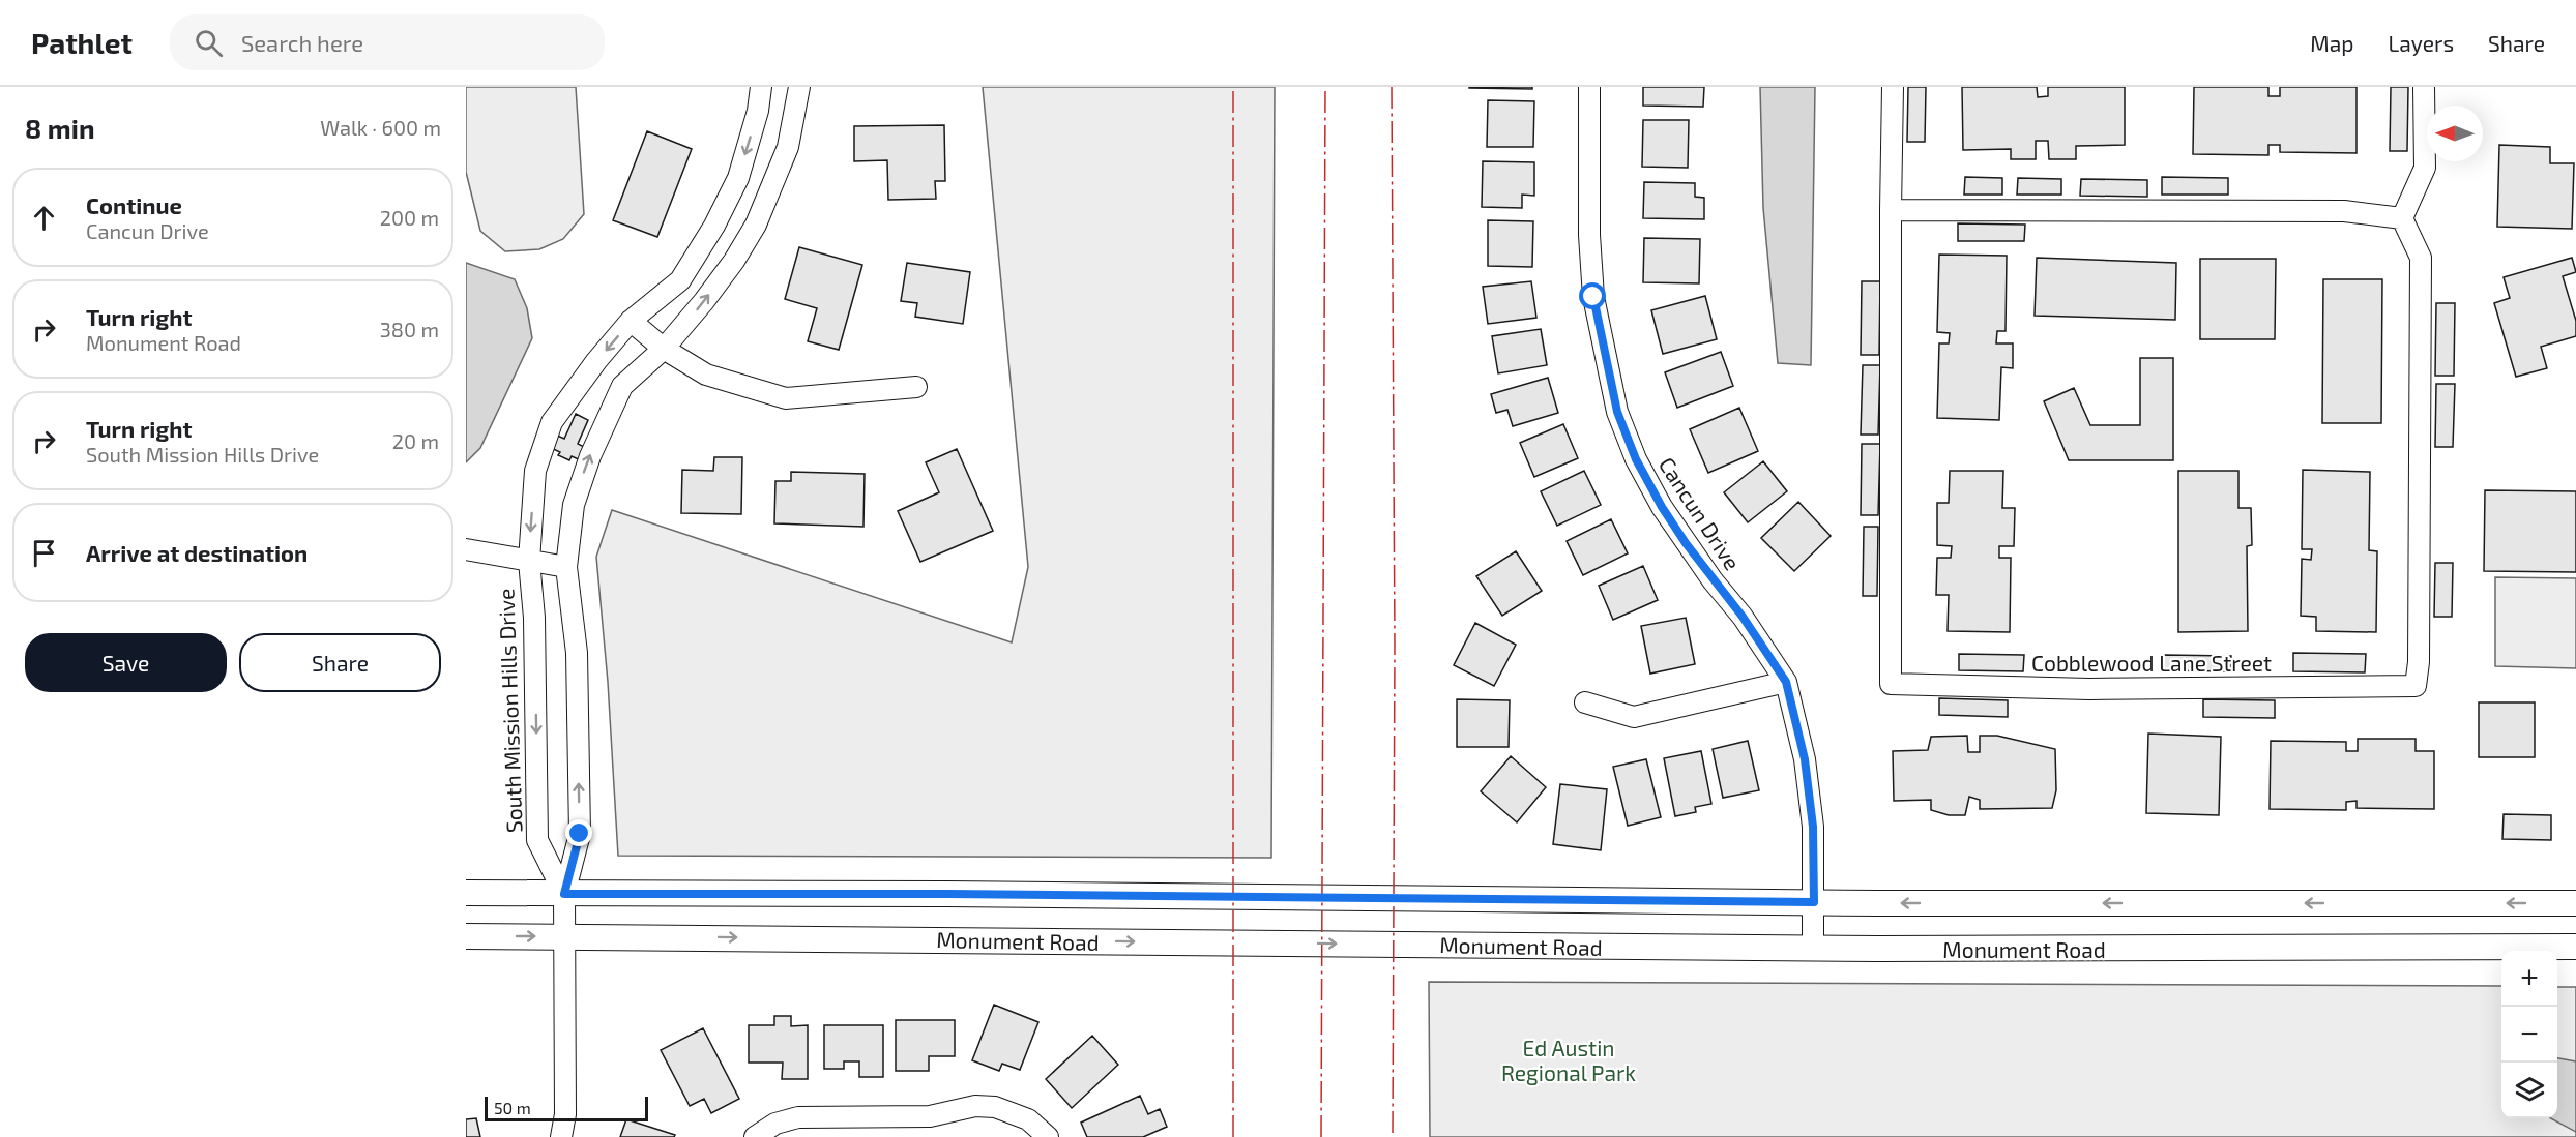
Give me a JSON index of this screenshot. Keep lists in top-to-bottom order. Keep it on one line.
{"streets":{"street":["Cancun Drive","Cobblewood Lane Street","South Mission Hills Drive","Monument Road"]},"crossings":[["Cancun Drive","Monument Road"],["South Mission Hills Drive","Monument Road"]],"parks":["Ed Austin Regional Park"],"scale_bar":"50 m","north":"left","page":{"header":"Pathlet","search":"Search here","nav":["Map","Layers","Share"],"heading":["8 min","Walk · 600 m"],"list":[["Continue","Cancun Drive","200 m"],["Turn right","Monument Road","380 m"],["Turn right","South Mission Hills Drive","20 m"],"Arrive at destination"],"buttons":["Save","Share"],"map_buttons":["+","−"],"scale":"50 m"}}
